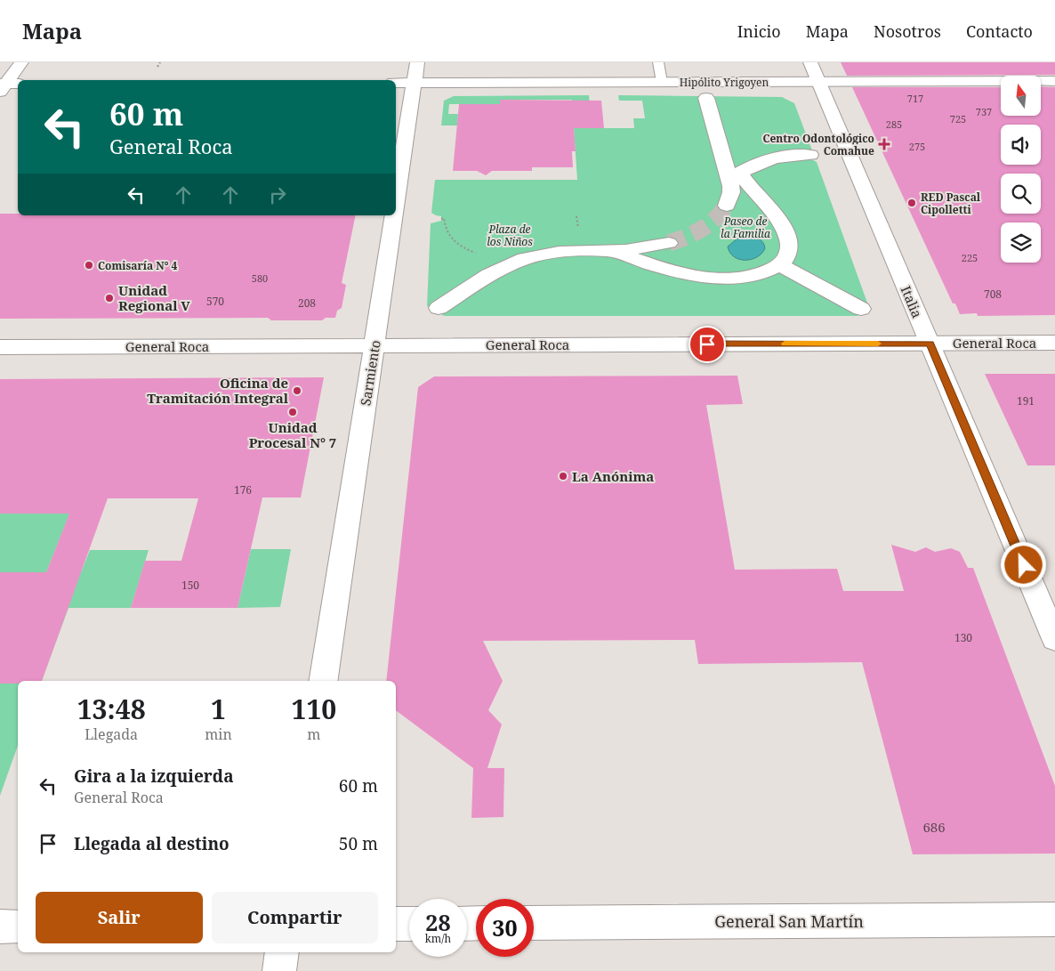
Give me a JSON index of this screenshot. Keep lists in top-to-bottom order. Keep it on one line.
{"streets":{"street":["Hipólito Yrigoyen","Italia","General Roca","Sarmiento","General San Martín"]},"crossings":[["Hipólito Yrigoyen","Italia"],["Hipólito Yrigoyen","Sarmiento"],["Italia","General Roca"],["General Roca","Sarmiento"]],"parks":["Paseo de la Familia","Plaza de los Niños"],"places":{"health":["Centro Odontológico Comahue"],"other":["RED Pascal Cipolletti","Comisaría N° 4","Unidad Regional V","Oficina de Tramitación Integral","Unidad Procesal N° 7","La Anónima"]},"house_numbers":["717","737","725","285","275","225","580","708","570","208","191","176","150","130","686"],"north":"top","page":{"header":"Mapa","nav":["Inicio","Mapa","Nosotros","Contacto"],"turn":["60 m","General Roca"],"eta":["13:48","Llegada","1","min","110","m"],"list":[{"name":"Gira a la izquierda","note":"General Roca","value":"60 m"},{"name":"Llegada al destino","value":"50 m"}],"buttons":["Salir","Compartir"],"speed":"28 km/h","limit":"30"}}
